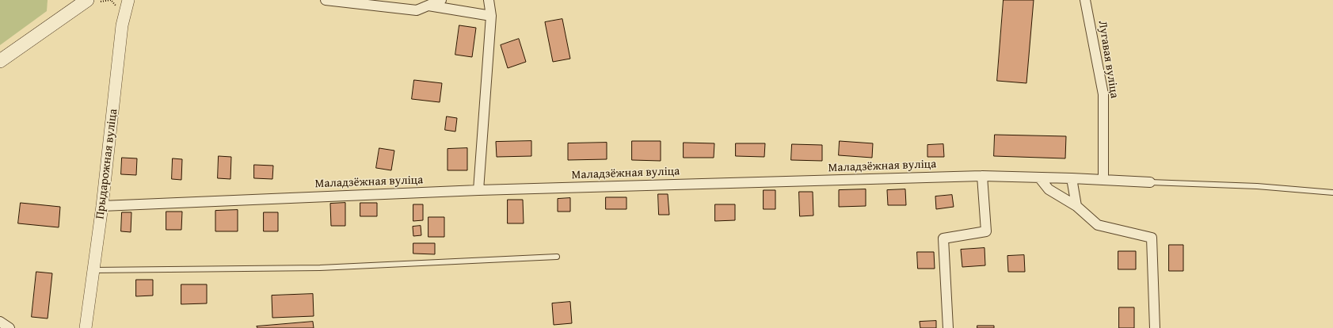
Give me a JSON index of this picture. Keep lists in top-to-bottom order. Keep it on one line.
{"streets":{"street":["Лугавая вуліца","Прыдарожная вуліца","Маладзёжная вуліца"]},"crossings":[["Лугавая вуліца","Маладзёжная вуліца"],["Прыдарожная вуліца","Маладзёжная вуліца"]]}
